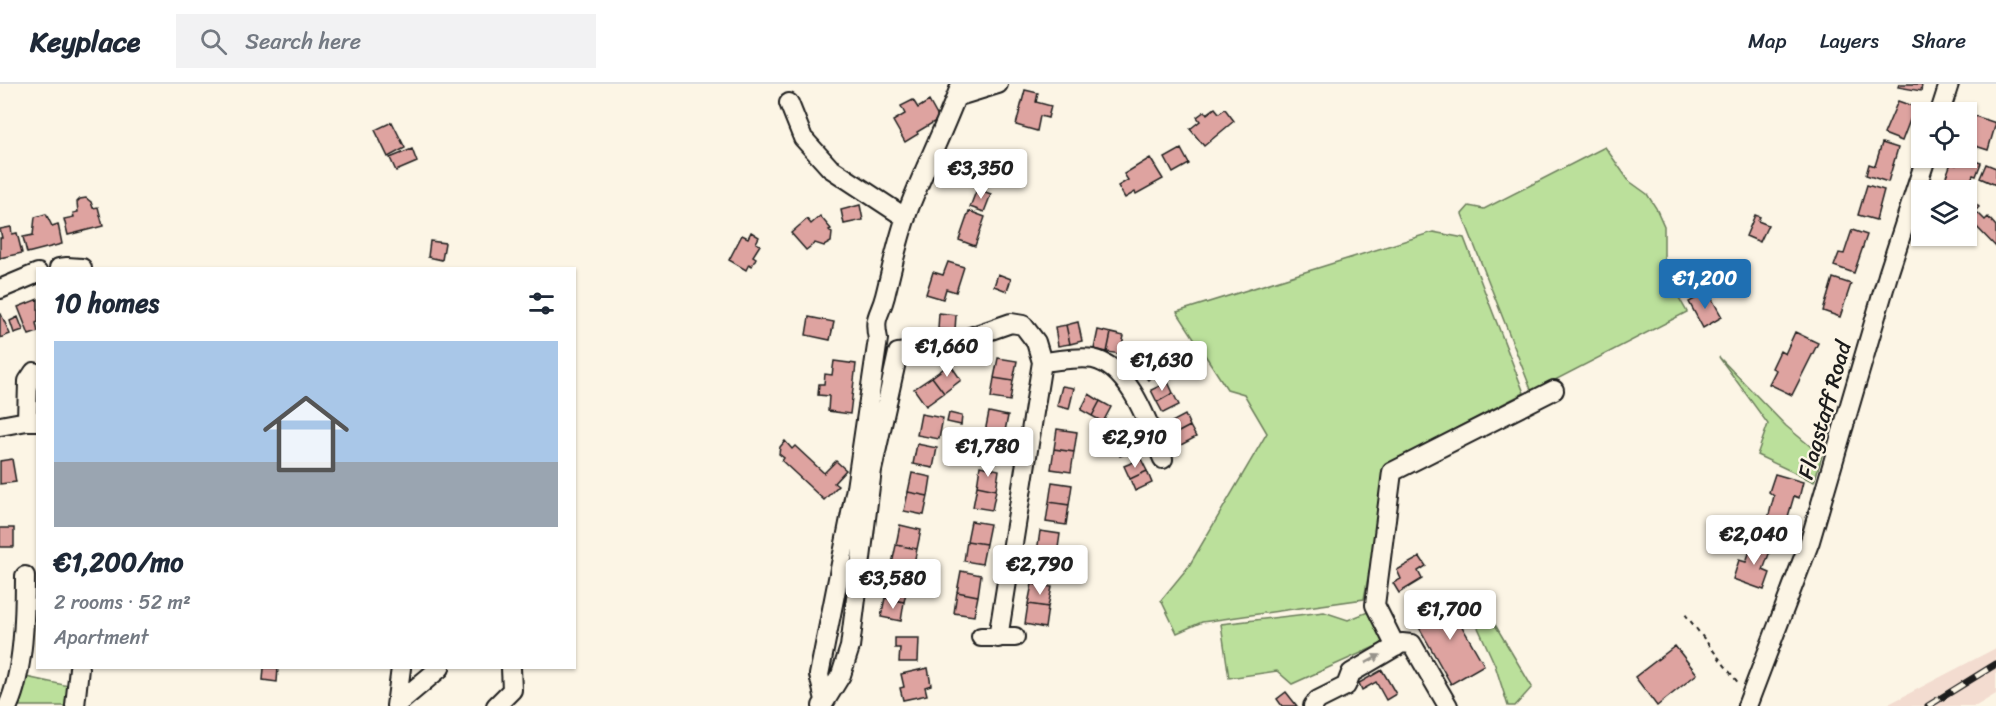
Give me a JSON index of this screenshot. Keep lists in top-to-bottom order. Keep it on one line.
{"streets":{"street":["Flagstaff Road"]},"page":{"header":"Keyplace","search":"Search here","nav":["Map","Layers","Share"],"price":["€3,350","€1,200","€1,660","€1,630","€2,910","€1,780","€2,040","€2,790","€3,580","€1,700"],"heading":"10 homes","list":[{"name":"€1,200/mo","note":"2 rooms · 52 m² · Apartment"}]}}
